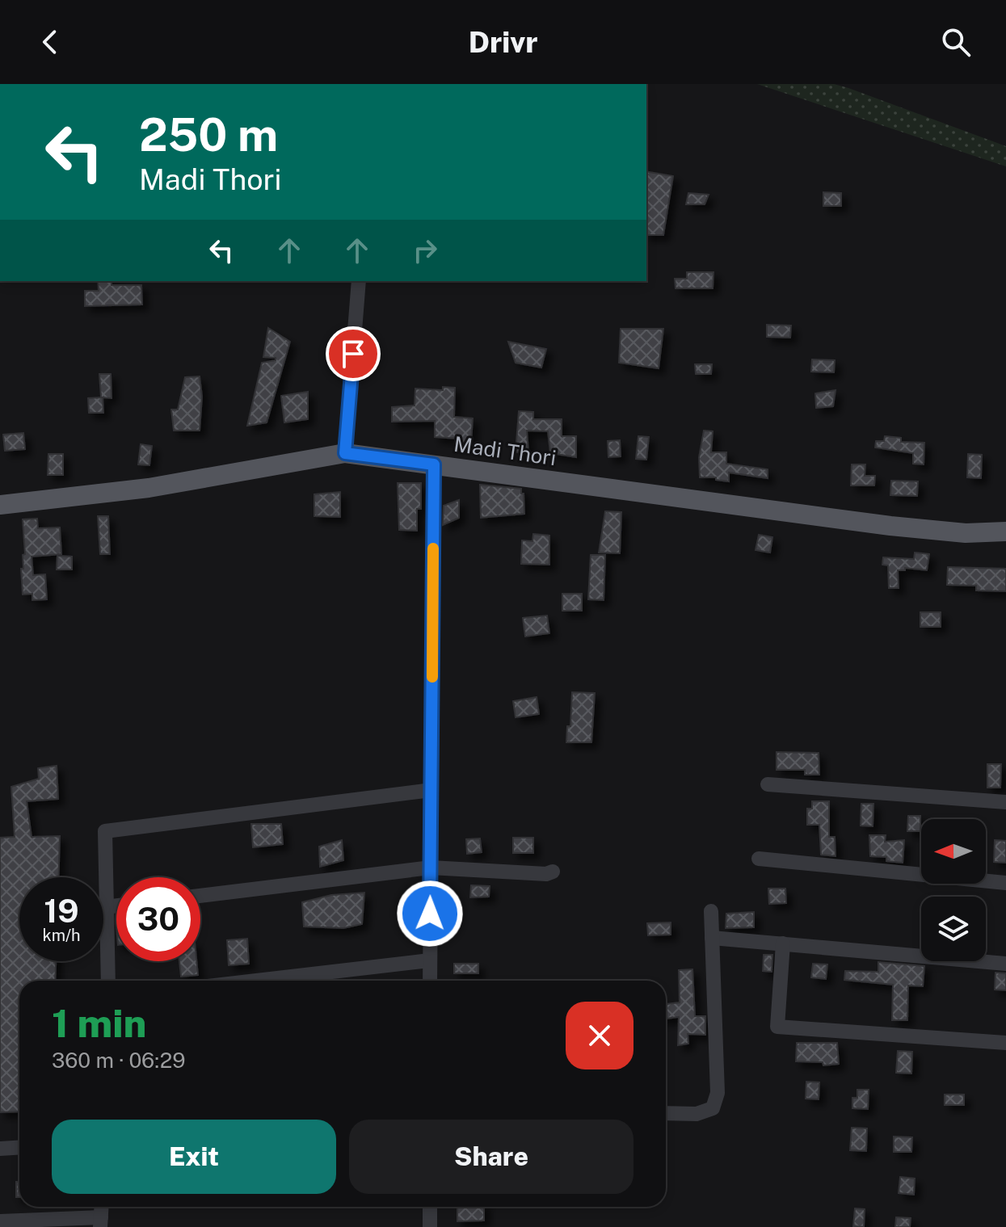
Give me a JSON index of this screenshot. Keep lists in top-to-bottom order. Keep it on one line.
{"streets":{"main road":["Madi Thori"]},"north":"left","page":{"header":"Drivr","turn":["250 m","Madi Thori"],"speed":"19 km/h","limit":"30","heading":["1 min","360 m · 06:29"],"buttons":["Exit","Share"]}}
